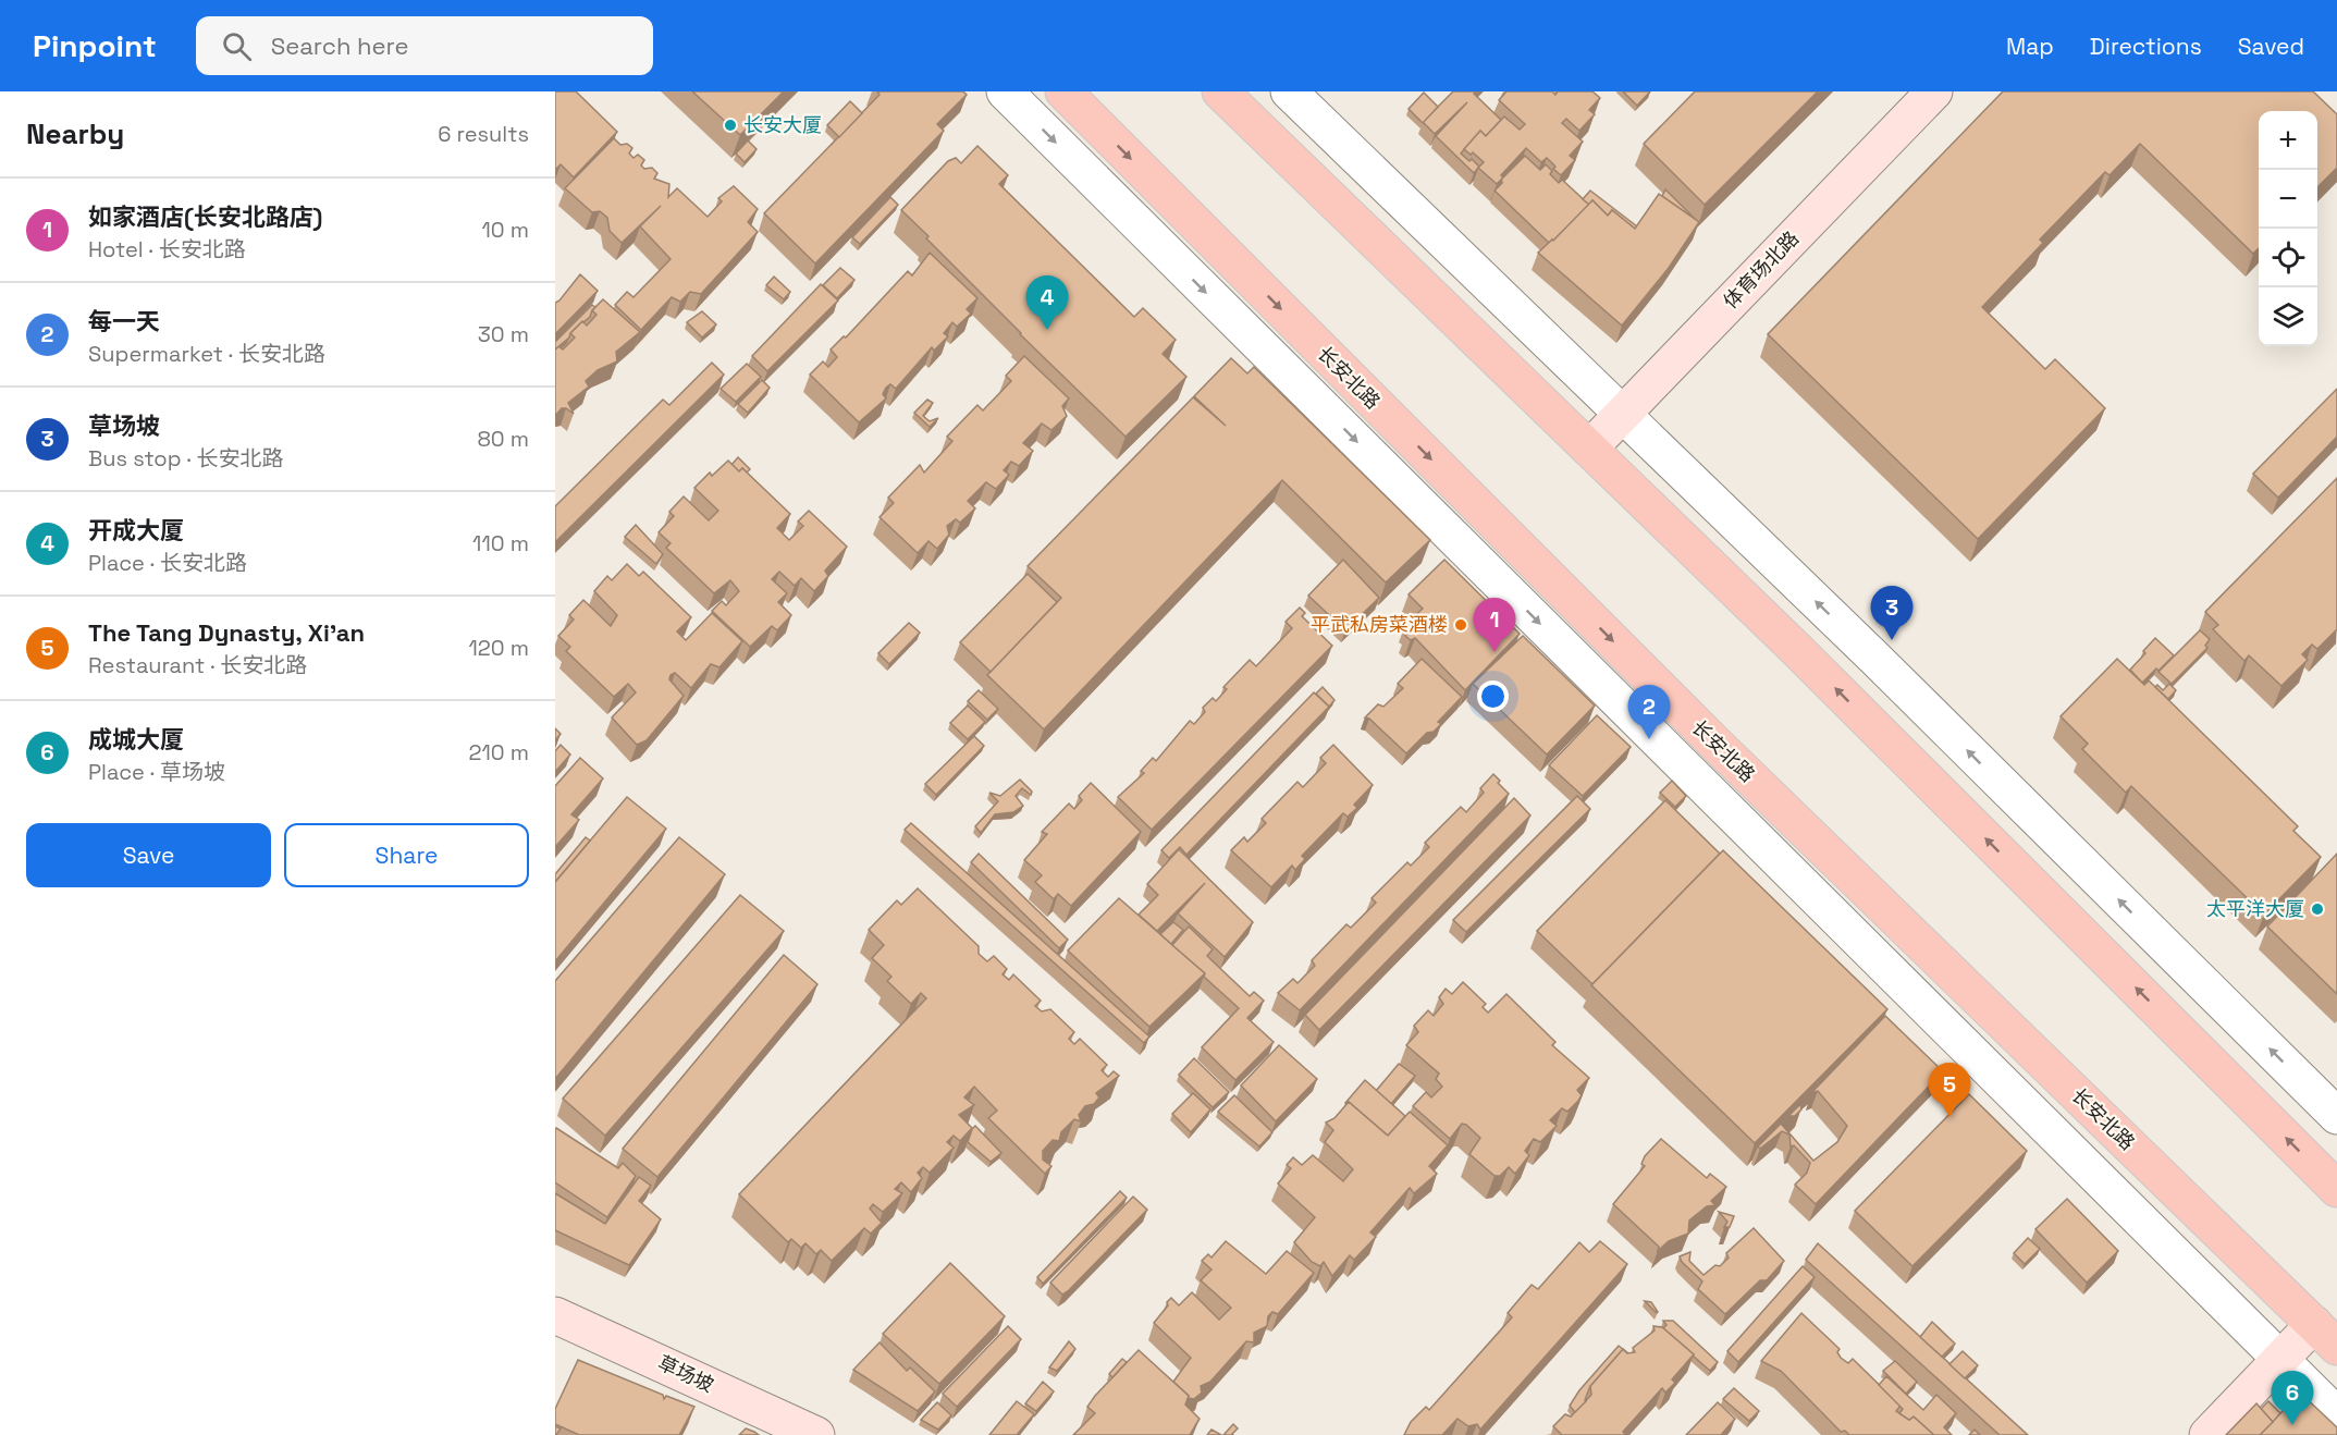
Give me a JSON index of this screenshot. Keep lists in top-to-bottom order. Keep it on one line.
{"streets":{"main road":["长安北路"],"street":["体育场北路","草场坡"]},"places":["长安大厦","平武私房菜酒楼","太平洋大厦"],"page":{"header":"Pinpoint","search":"Search here","nav":["Map","Directions","Saved"],"heading":["Nearby","6 results"],"map_buttons":["+","−"],"list":[{"mark":"1","name":"如家酒店(长安北路店)","note":"Hotel · 长安北路","value":"10 m"},{"mark":"2","name":"每一天","note":"Supermarket · 长安北路","value":"30 m"},{"mark":"3","name":"草场坡","note":"Bus stop · 长安北路","value":"80 m"},{"mark":"4","name":"开成大厦","note":"Place · 长安北路","value":"110 m"},{"mark":"5","name":"The Tang Dynasty, Xi'an","note":"Restaurant · 长安北路","value":"120 m"},{"mark":"6","name":"成城大厦","note":"Place · 草场坡","value":"210 m"}],"pins":["4","3","1","2","5","6"],"buttons":["Save","Share"]}}
